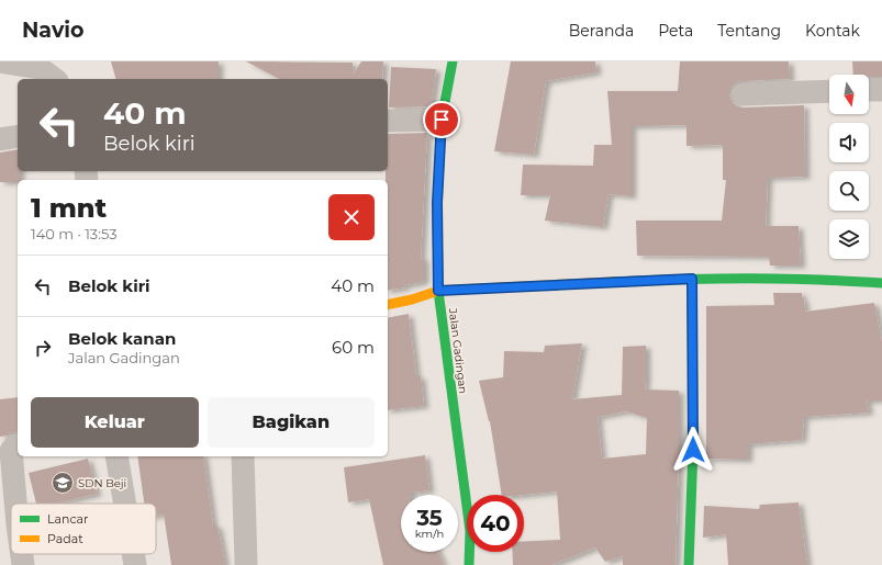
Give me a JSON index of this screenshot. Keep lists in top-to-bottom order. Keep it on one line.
{"streets":{"street":["Jalan Gadingan"]},"places":{"school or university":["SDN Beji"]},"legend":["Lancar","Padat"],"north":"bottom","page":{"header":"Navio","nav":["Beranda","Peta","Tentang","Kontak"],"turn":["40 m","Belok kiri"],"heading":["1 mnt","140 m · 13:53"],"list":[{"name":"Belok kiri","value":"40 m"},{"name":"Belok kanan","note":"Jalan Gadingan","value":"60 m"}],"buttons":["Keluar","Bagikan"],"speed":"35 km/h","limit":"40"}}
